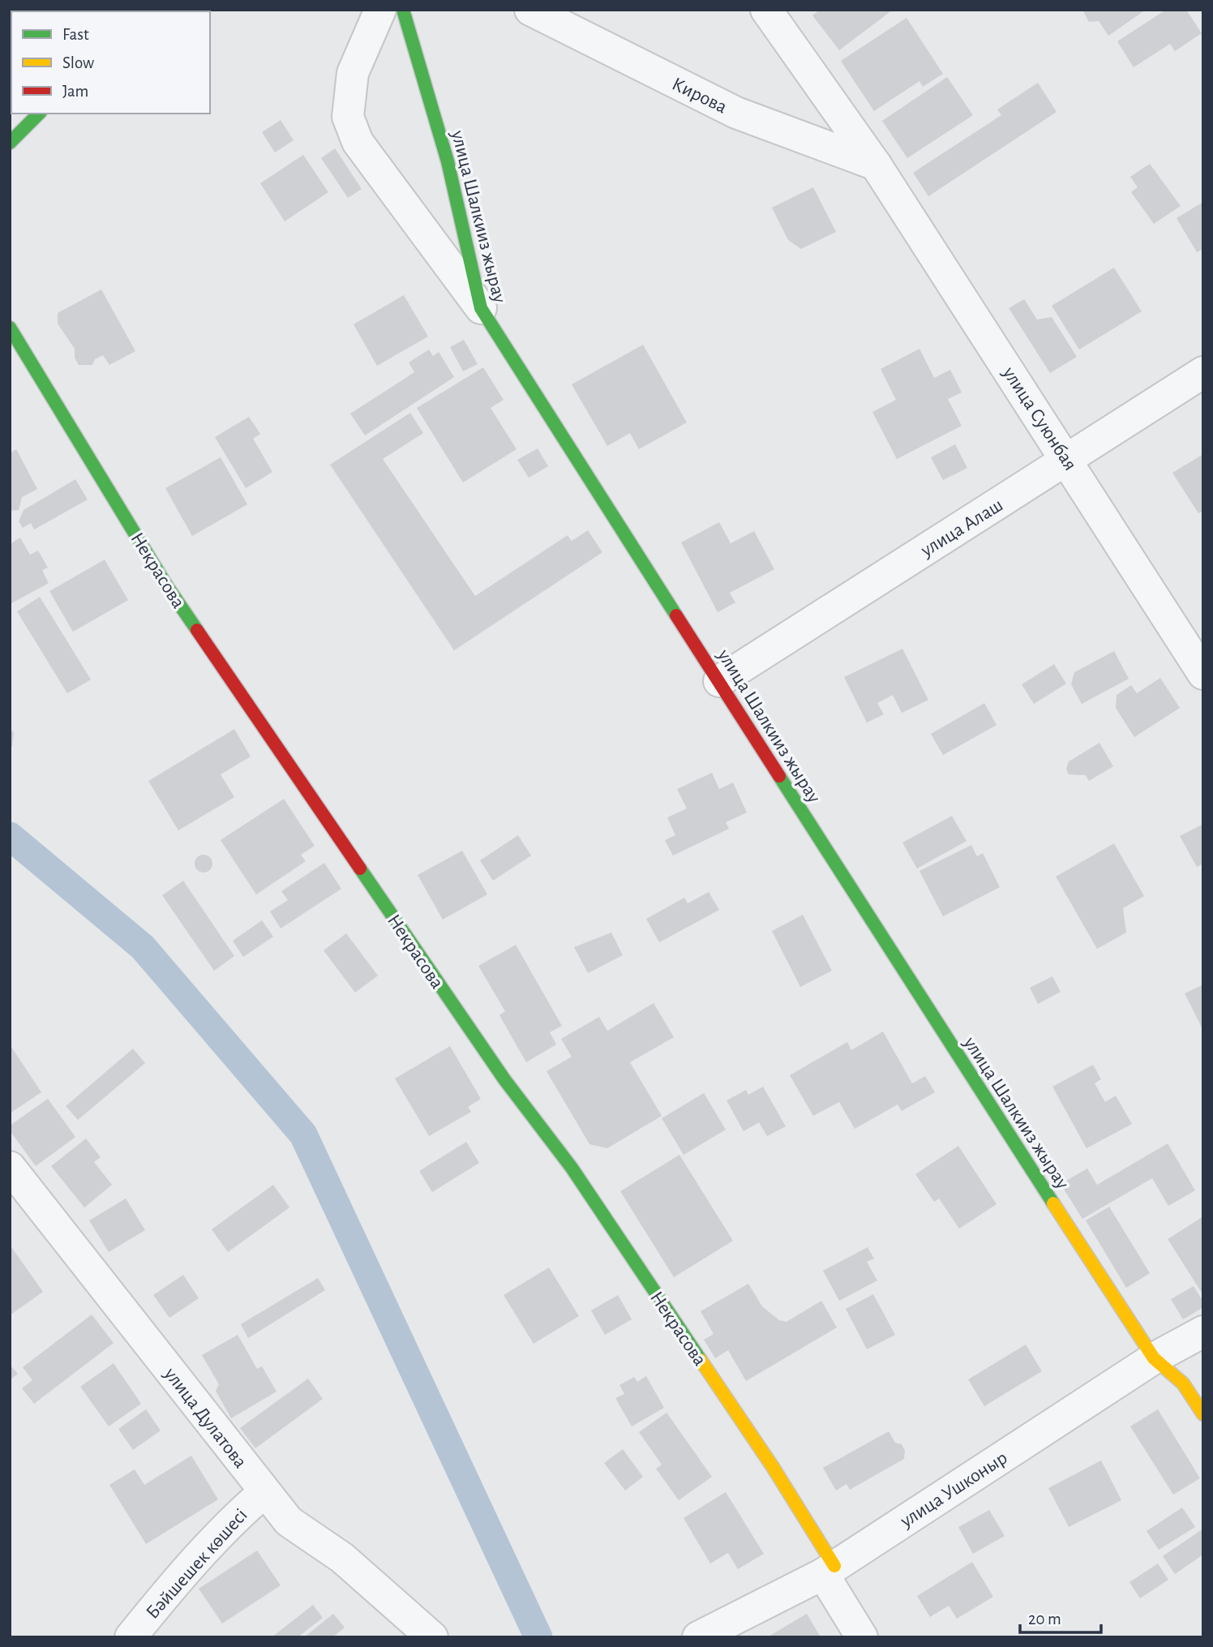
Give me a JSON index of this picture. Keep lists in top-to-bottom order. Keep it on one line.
{"streets":{"street":["Кирова","улица Шалкииз жырау","улица Суюнбая","улица Алаш","Некрасова","улица Дулатова","улица Ушконыр","Бәйшешек көшесі"]},"crossings":[["Кирова","улица Суюнбая"],["улица Шалкииз жырау","улица Алаш"],["улица Шалкииз жырау","улица Ушконыр"],["улица Суюнбая","улица Алаш"],["Некрасова","улица Ушконыр"],["улица Дулатова","Бәйшешек көшесі"]],"legend":["Fast","Slow","Jam"],"scale_bar":"20 m"}
